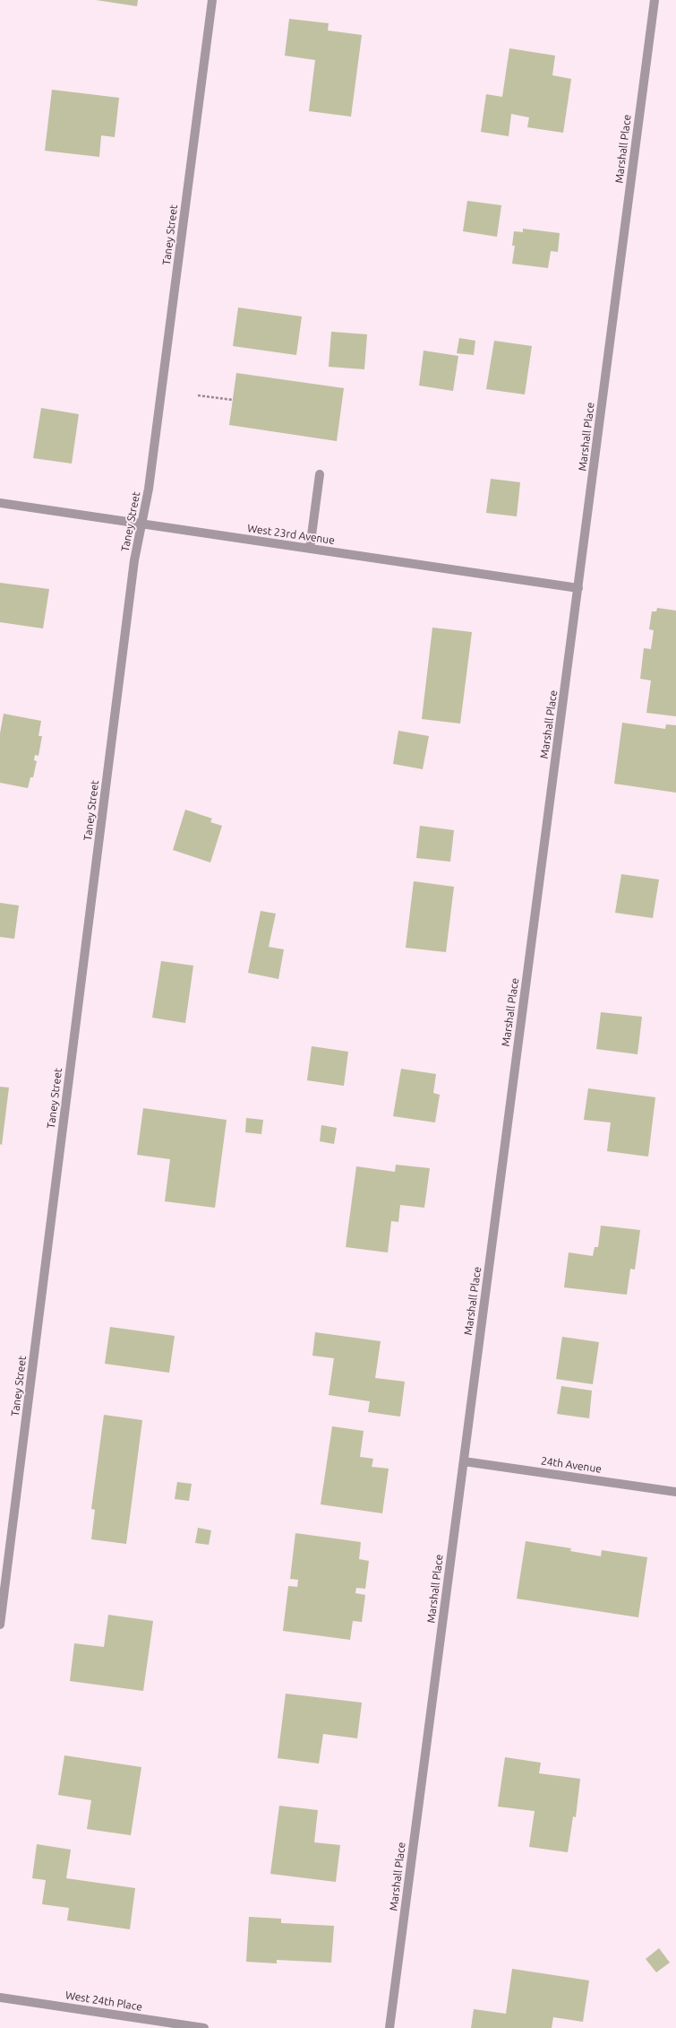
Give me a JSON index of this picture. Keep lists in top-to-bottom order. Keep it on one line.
{"streets":{"street":["Marshall Place","Taney Street","West 23rd Avenue","24th Avenue","West 24th Place"]},"crossings":[["Marshall Place","West 23rd Avenue"],["Marshall Place","24th Avenue"],["Taney Street","West 23rd Avenue"]]}
